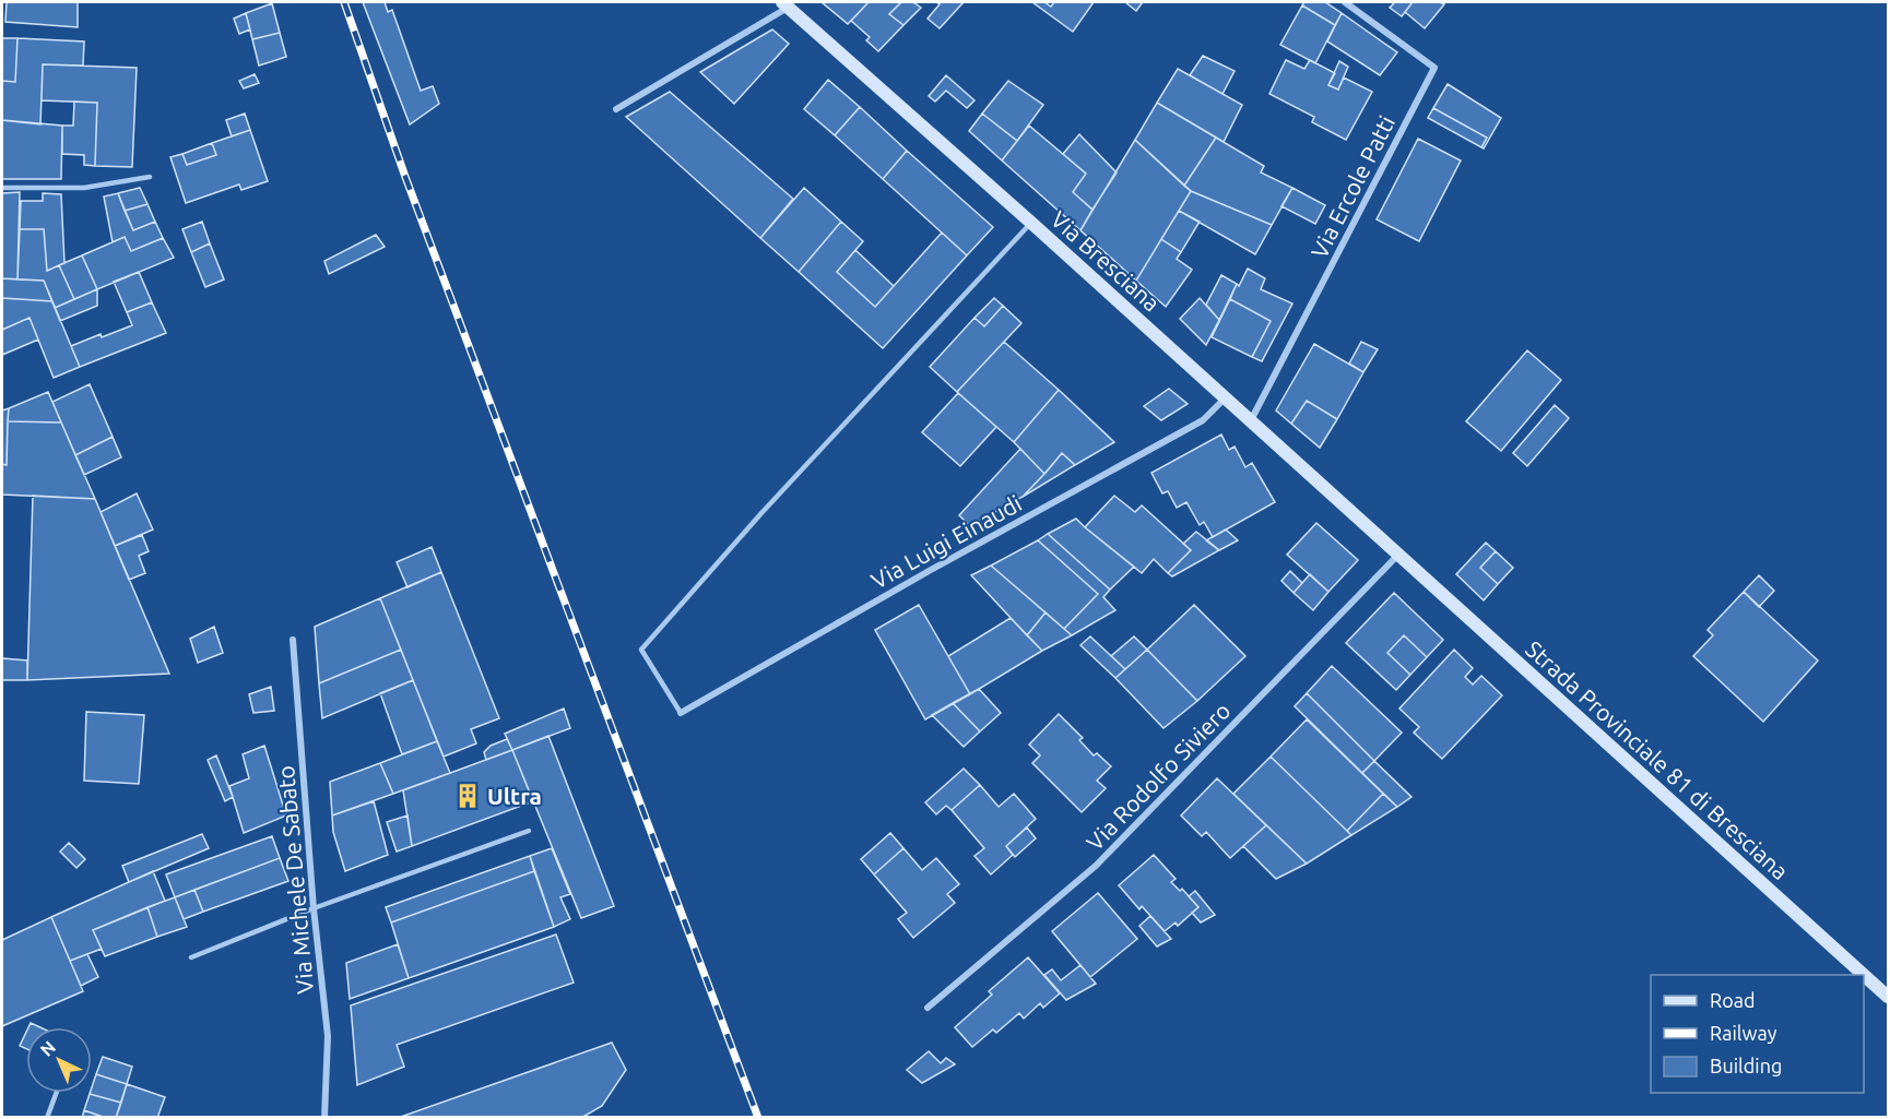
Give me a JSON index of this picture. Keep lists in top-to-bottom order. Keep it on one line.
{"streets":{"main road":["Via Bresciana","Strada Provinciale 81 di Bresciana"],"street":["Via Ercole Patti","Via Luigi Einaudi","Via Rodolfo Siviero","Via Michele De Sabato"]},"crossings":[["Via Ercole Patti","Via Bresciana"],["Via Bresciana","Via Luigi Einaudi"],["Via Bresciana","Strada Provinciale 81 di Bresciana"],["Via Bresciana","Via Rodolfo Siviero"],["Strada Provinciale 81 di Bresciana","Via Rodolfo Siviero"]],"places":{"building":["Ultra"]},"legend":["Road","Railway","Building"],"north":"top left"}
